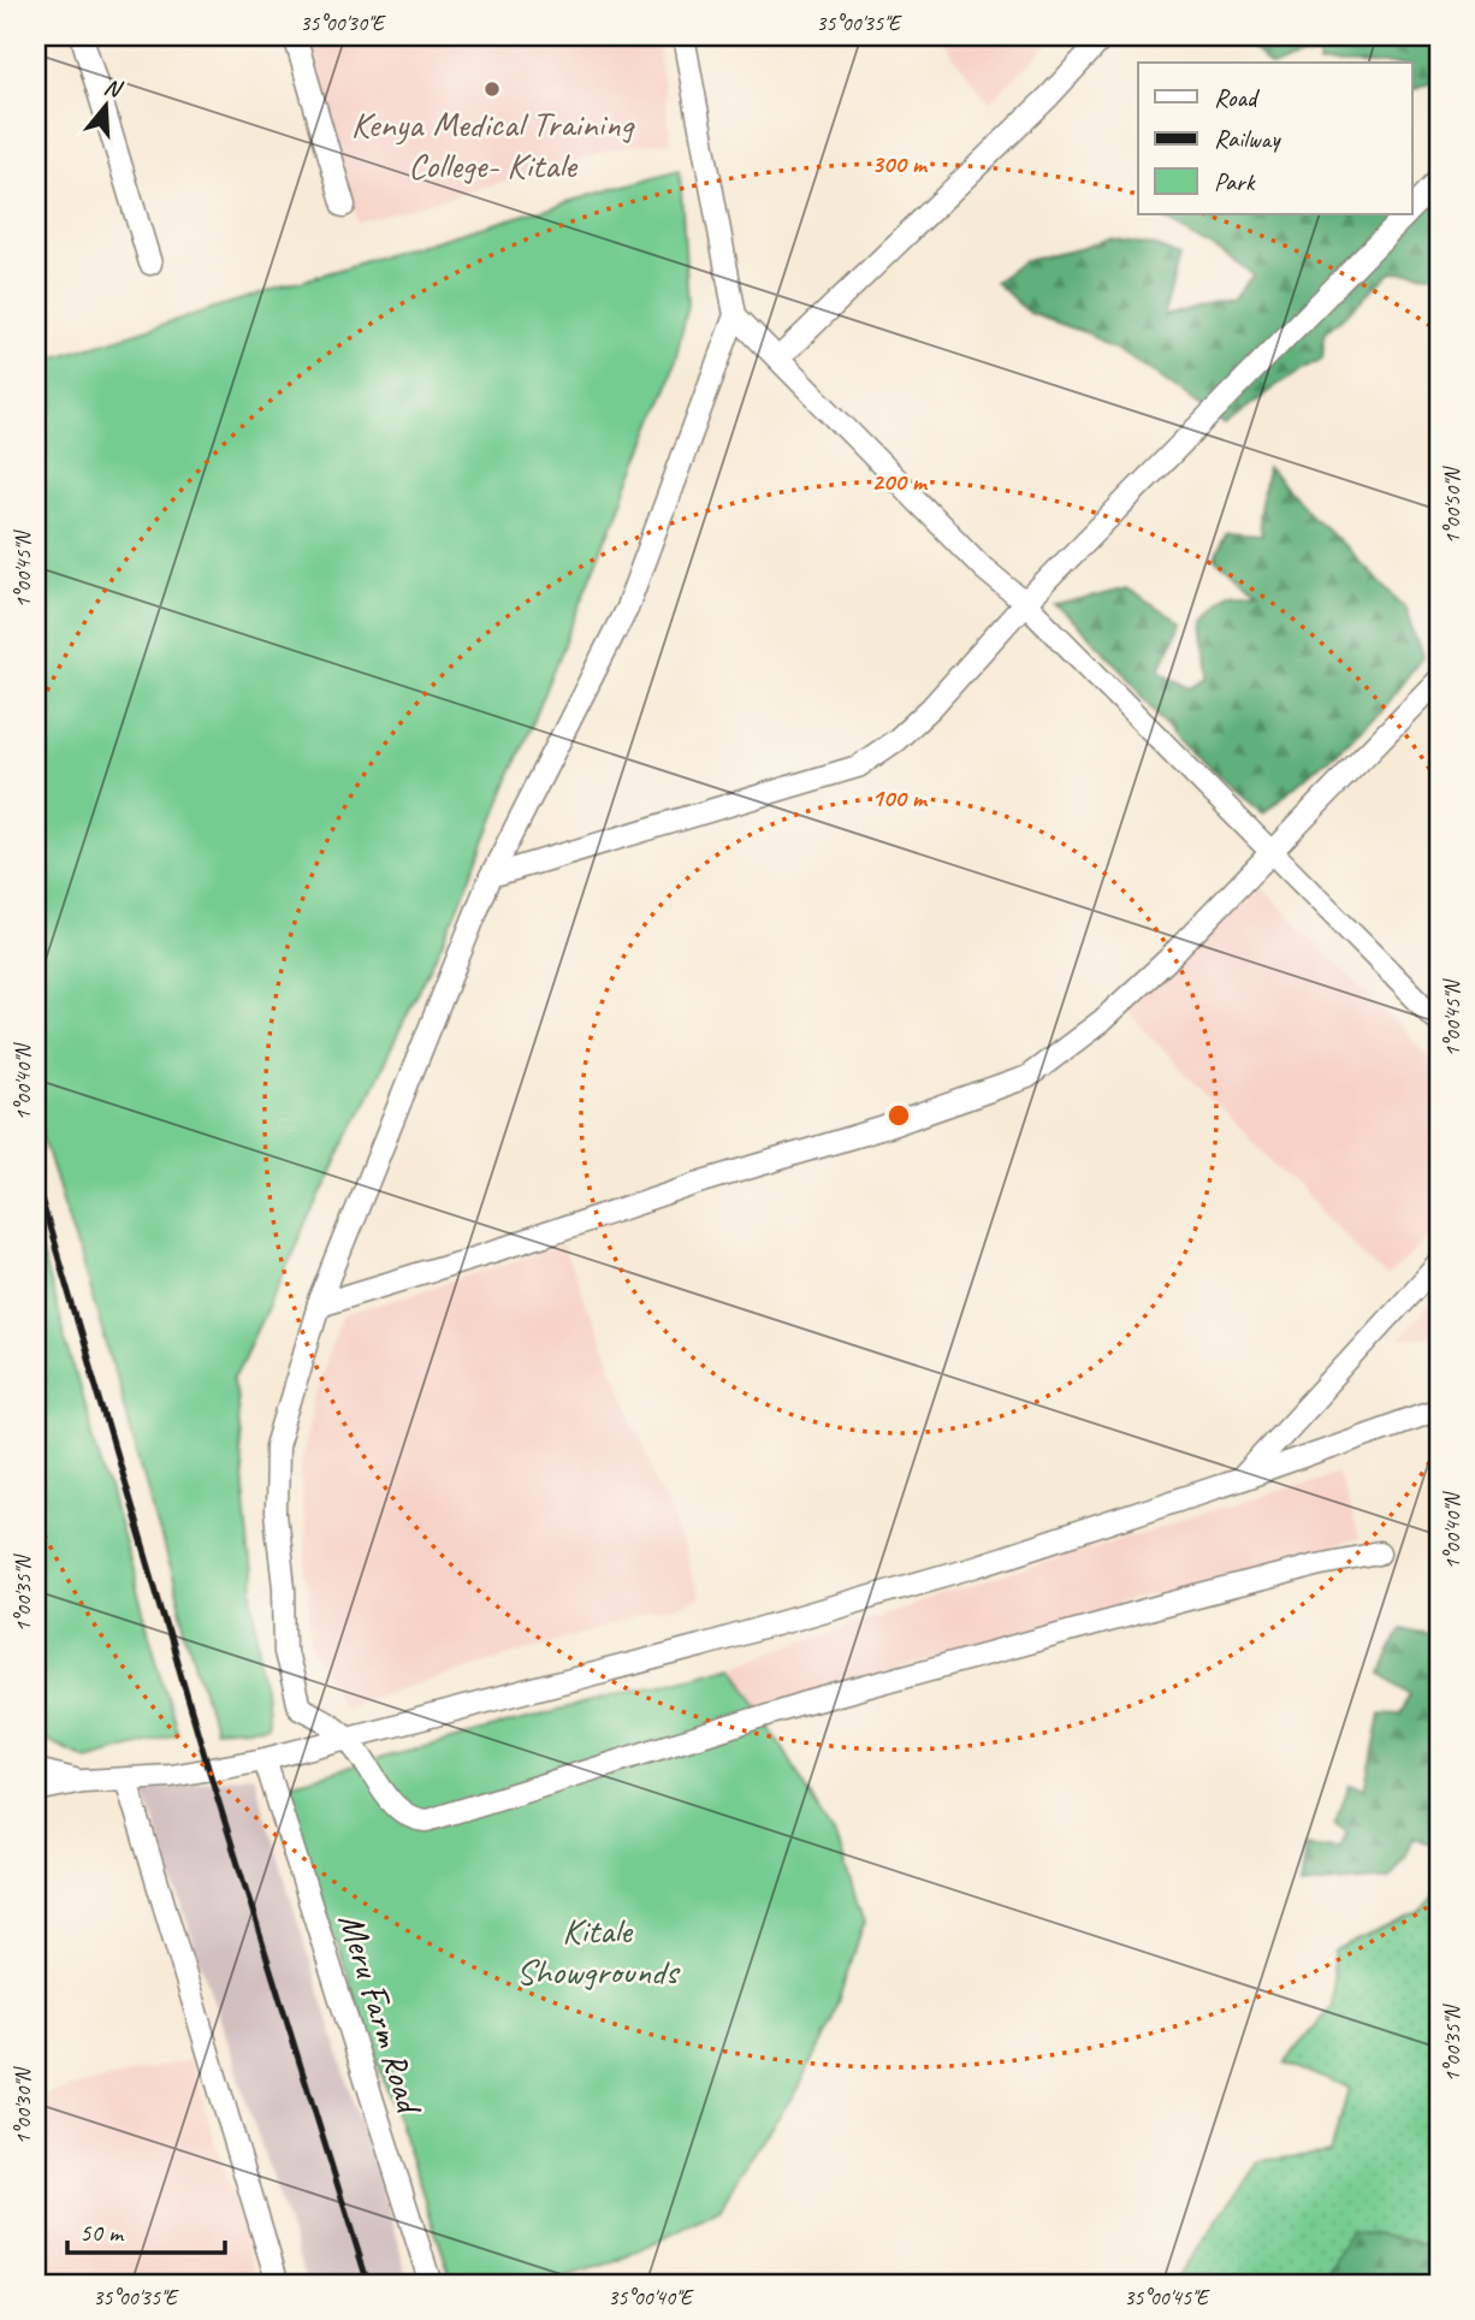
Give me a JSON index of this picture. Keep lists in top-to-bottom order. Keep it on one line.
{"streets":{"street":["Meru Farm Road"]},"parks":["Kitale Showgrounds"],"places":["Kenya Medical Training College- Kitale"],"legend":["Road","Railway","Park"],"scale_bar":"50 m","north":"top","coordinates":["35°00'30\"E","35°00'35\"E","1°00'50\"N","1°00'45\"N","1°00'40\"N","1°00'35\"N","1°00'30\"N","35°00'40\"E","35°00'45\"E"],"rings":["300 m","200 m","100 m"]}
